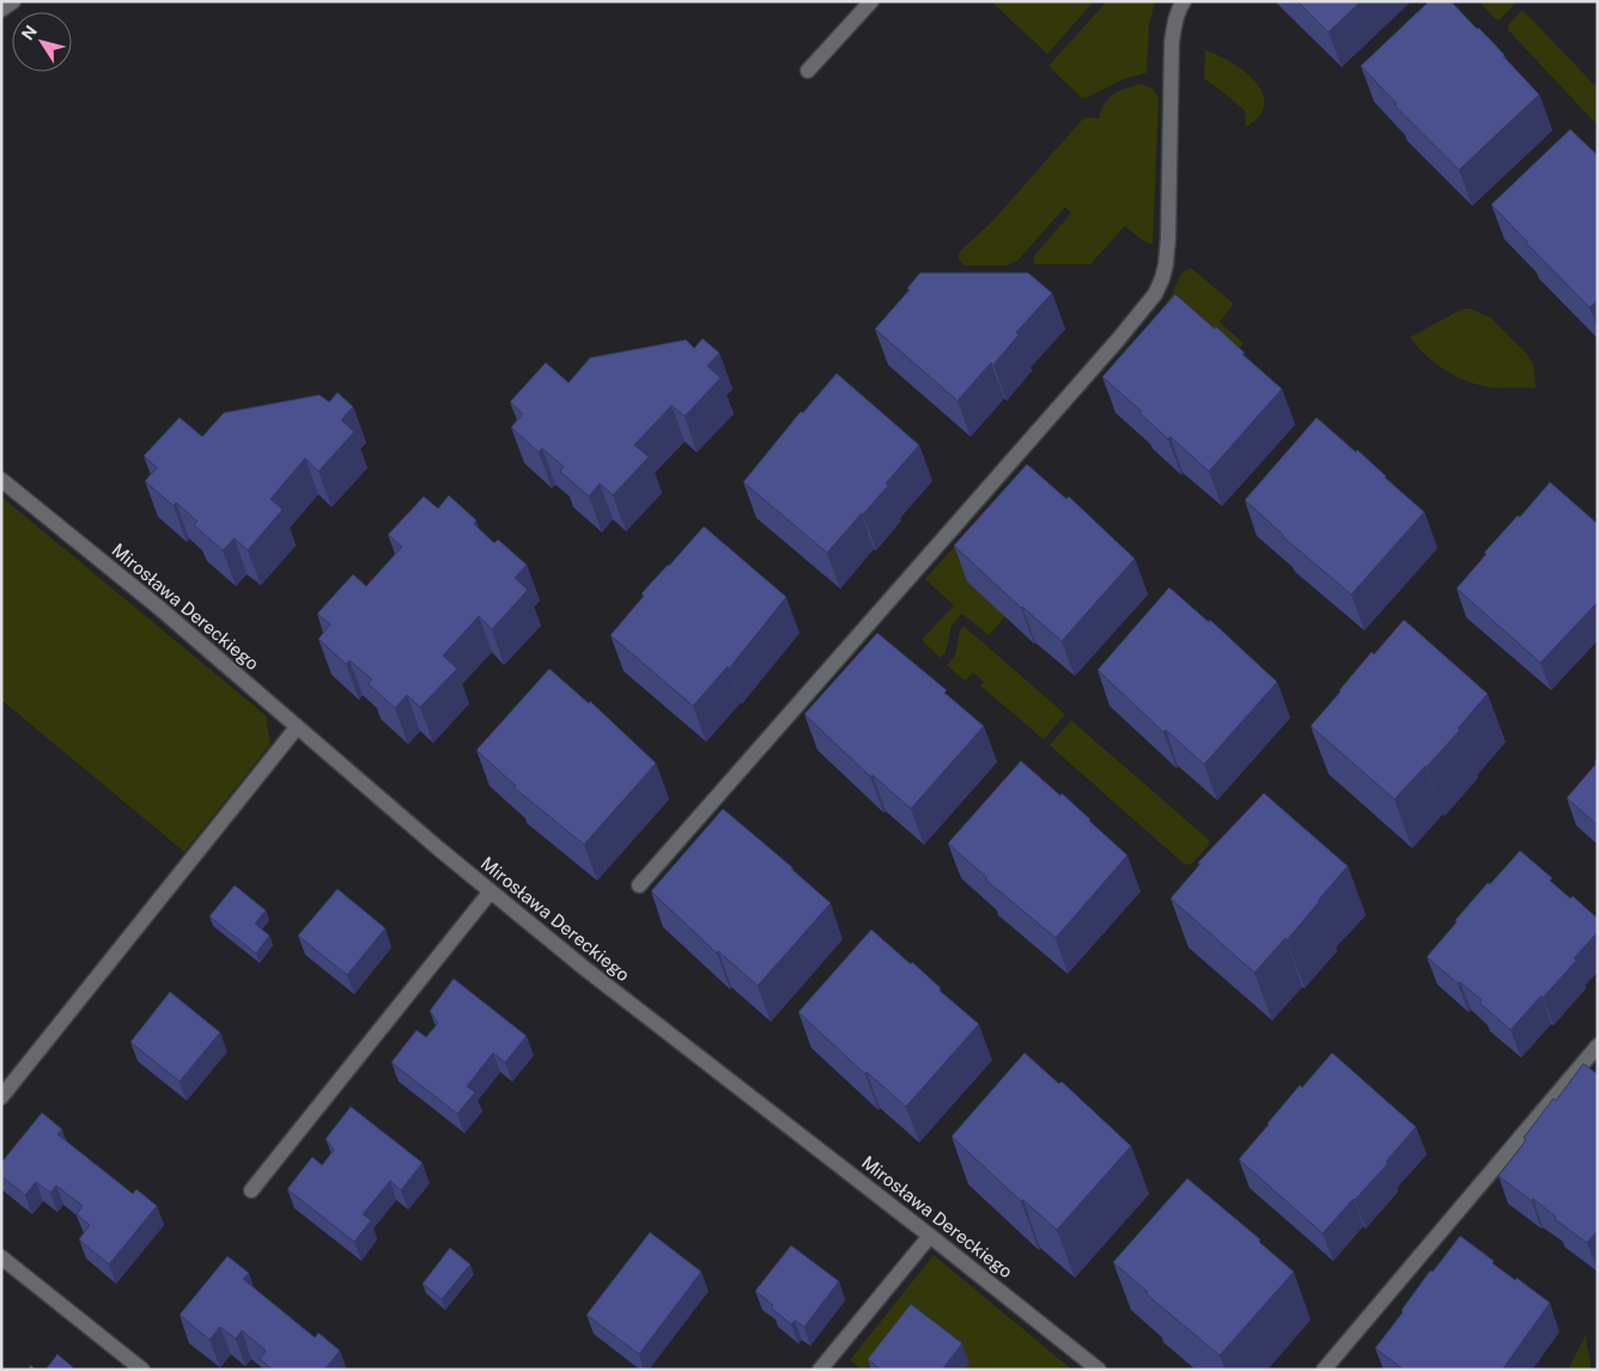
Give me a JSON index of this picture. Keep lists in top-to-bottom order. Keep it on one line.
{"streets":{"street":["Mirosława Dereckiego"]},"north":"top left"}
